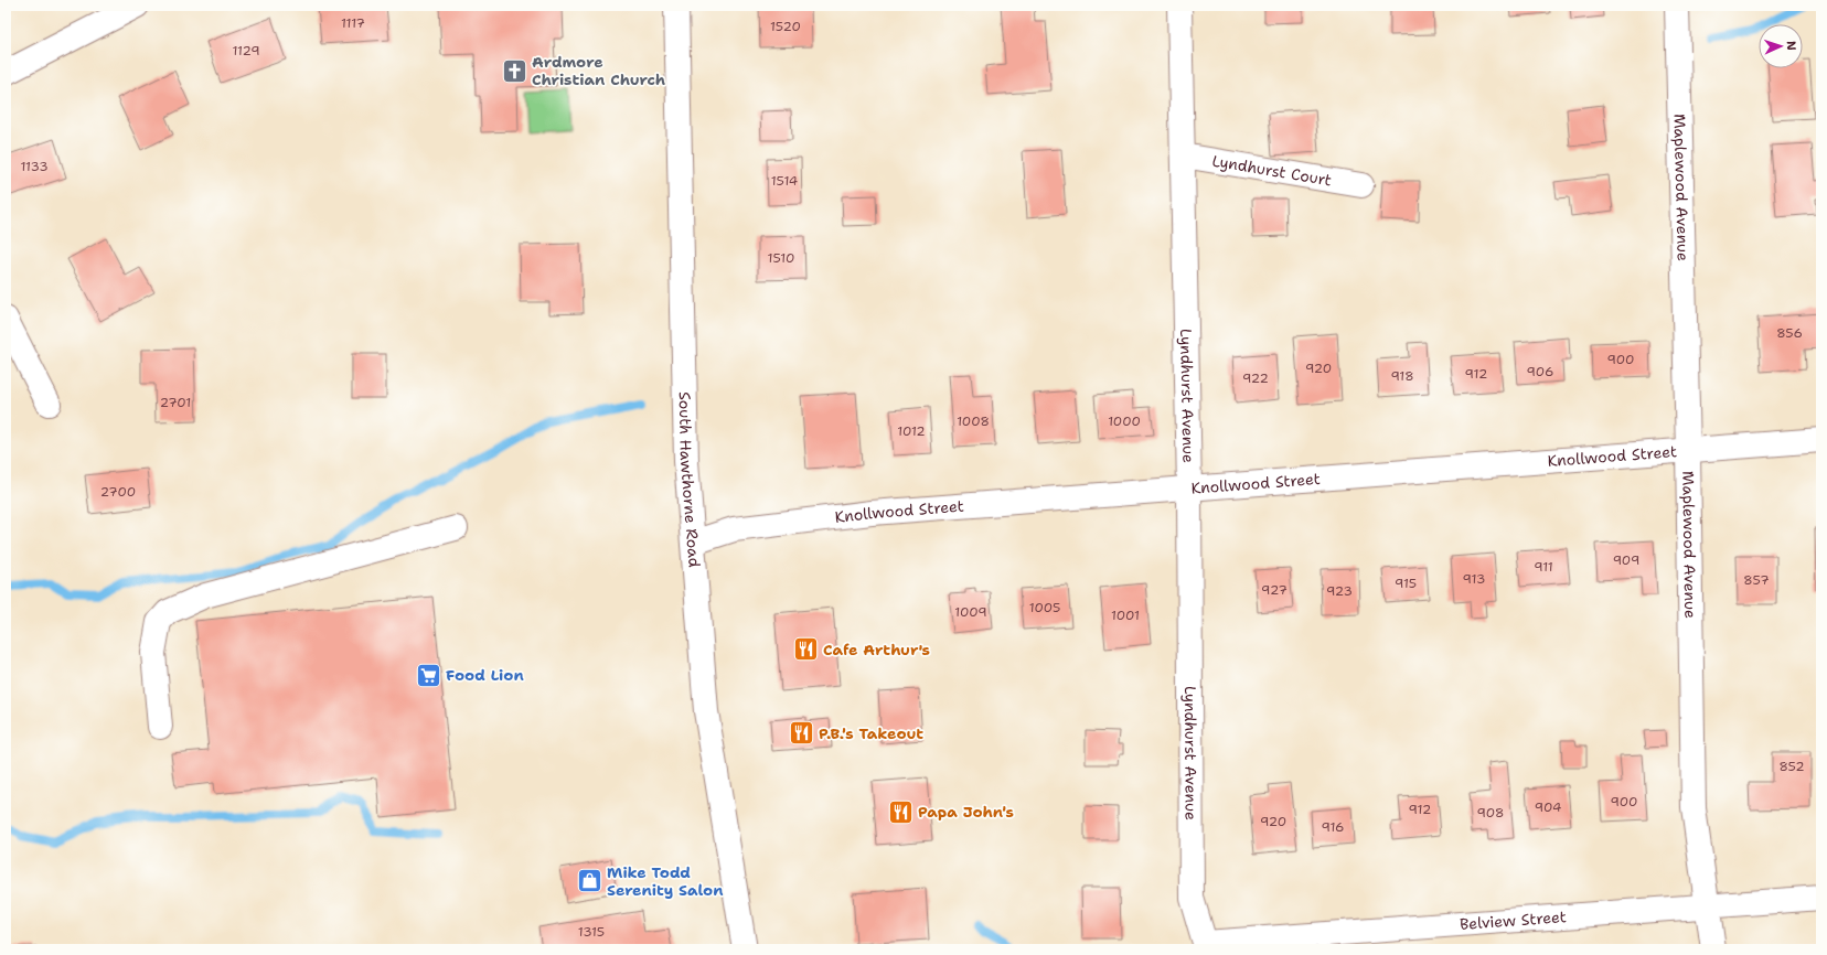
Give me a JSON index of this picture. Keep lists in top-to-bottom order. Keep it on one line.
{"streets":{"street":["Lyndhurst Court","Maplewood Avenue","Lyndhurst Avenue","Knollwood Street","South Hawthorne Road","Belview Street"]},"crossings":[["Lyndhurst Court","Lyndhurst Avenue"],["Maplewood Avenue","Knollwood Street"],["Maplewood Avenue","Belview Street"],["Lyndhurst Avenue","Knollwood Street"],["Lyndhurst Avenue","Belview Street"],["Knollwood Street","South Hawthorne Road"]],"places":{"church":["Ardmore Christian Church"],"restaurant":["Cafe Arthur's","P.B.'s Takeout","Papa John's"],"supermarket":["Food Lion"],"shop":["Mike Todd Serenity Salon"]},"house_numbers":["1117","1520","1129","1133","1514","1510","856","900","920","906","912","918","922","2701","1008","1000","1012","2700","909","911","913","857","915","927","923","1005","1009","1001","852","900","904","912","908","920","916","1315"],"north":"right"}
